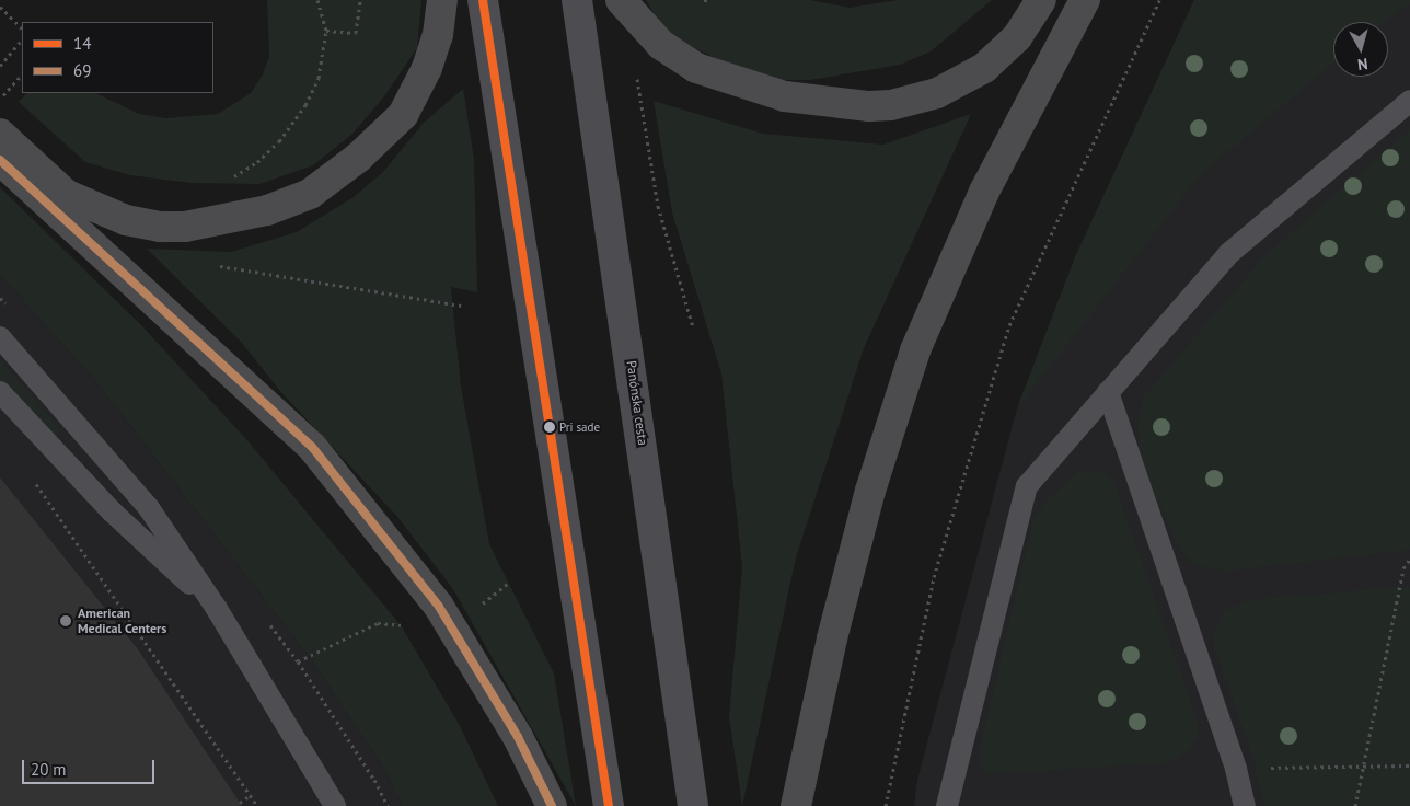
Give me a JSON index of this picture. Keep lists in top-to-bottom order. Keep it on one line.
{"streets":{"main road":["Panónska cesta"]},"places":["Pri sade","American Medical Centers"],"lines":["transit line 14","transit line 69"],"legend":["14","69"],"scale_bar":"20 m","north":"bottom"}
